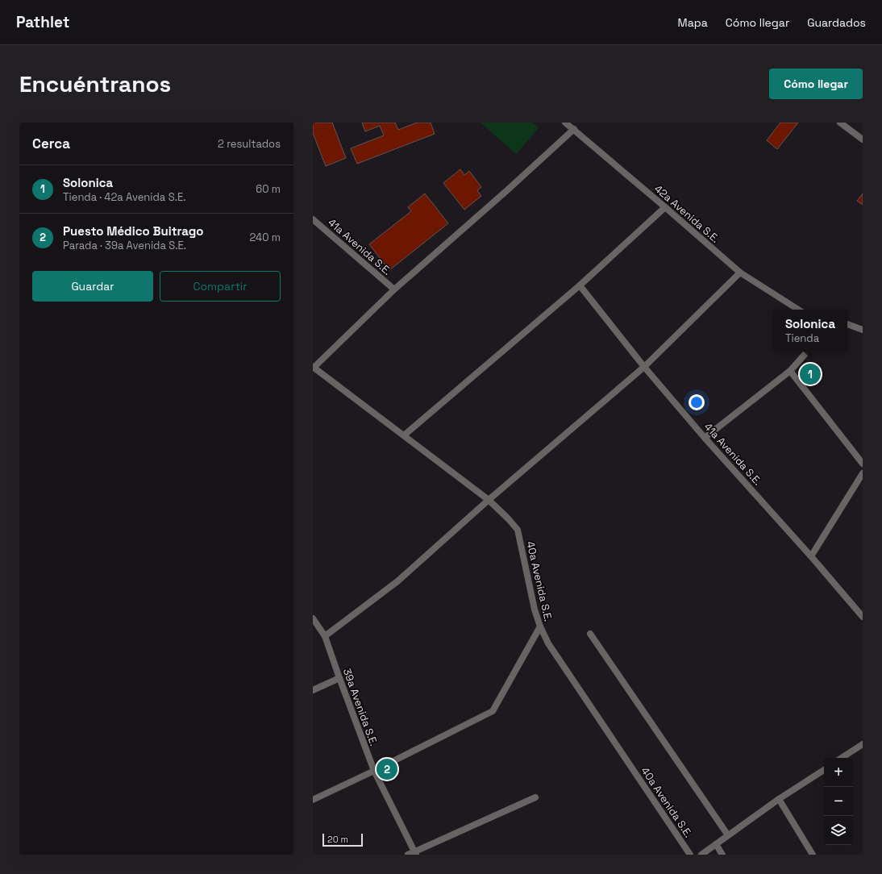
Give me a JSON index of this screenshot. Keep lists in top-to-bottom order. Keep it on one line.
{"streets":{"street":["42a Avenida S.E.","41a Avenida S.E.","40a Avenida S.E.","39a Avenida S.E."]},"scale_bar":"20 m","page":{"header":"Pathlet","nav":["Mapa","Cómo llegar","Guardados"],"buttons":["Cómo llegar",["Guardar","Compartir"]],"title":"Encuéntranos","heading":["Cerca","2 resultados"],"list":[{"mark":"1","name":"Solonica","note":"Tienda · 42a Avenida S.E.","value":"60 m"},{"mark":"2","name":"Puesto Médico Buitrago","note":"Parada · 39a Avenida S.E.","value":"240 m"}],"popup":["Solonica","Tienda"],"pins":["1","2"],"map_buttons":["+","−"],"scale":"20 m"}}
